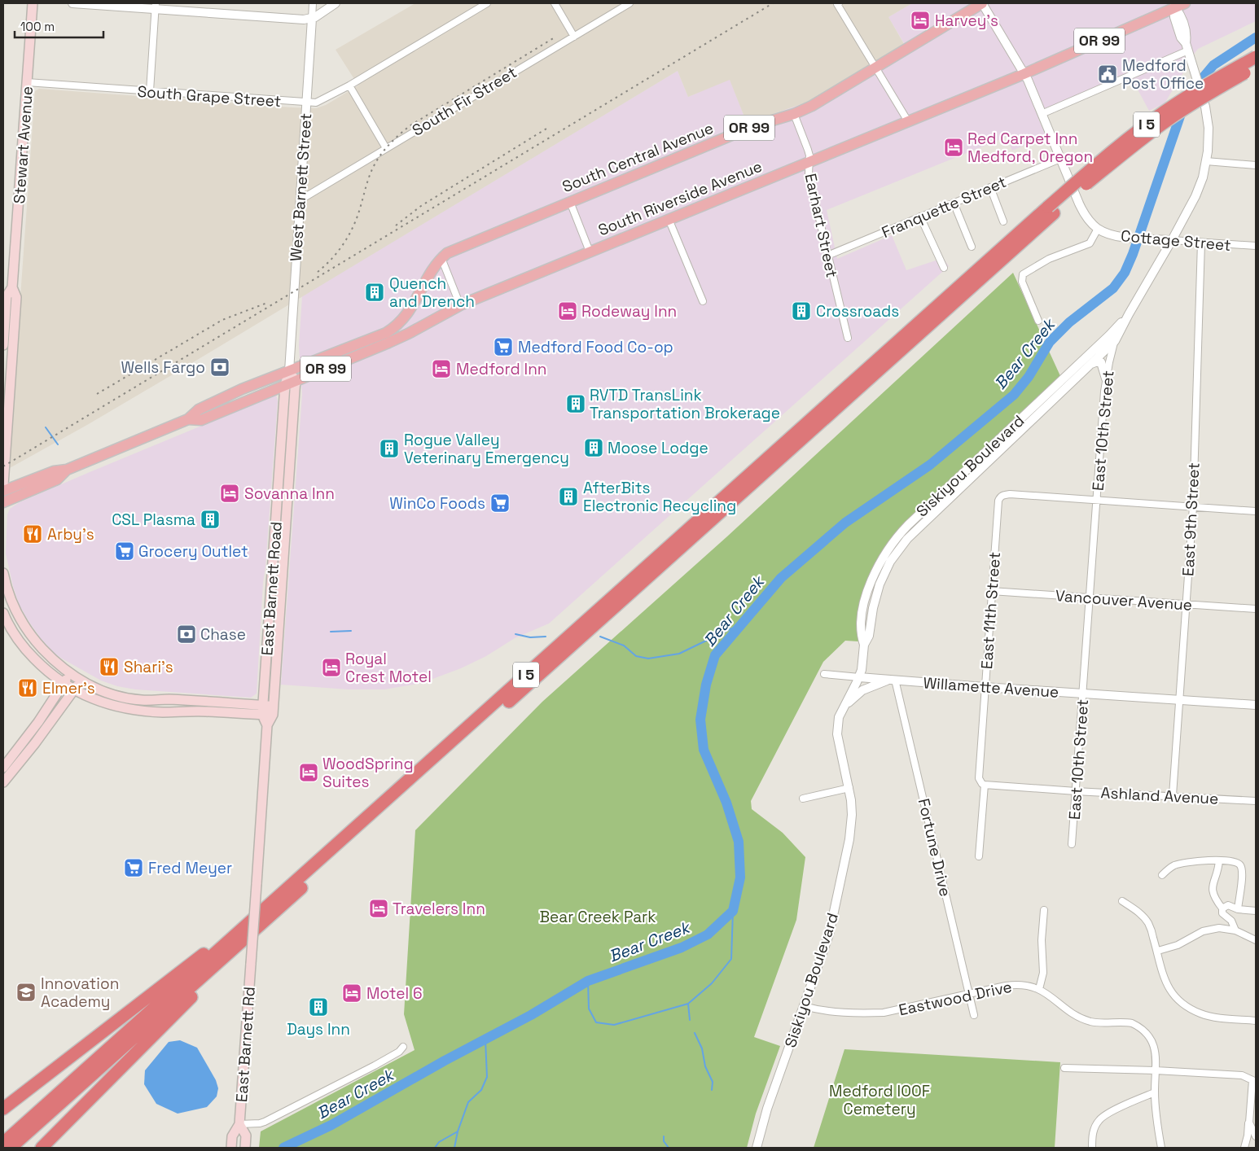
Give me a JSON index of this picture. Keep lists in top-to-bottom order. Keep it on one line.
{"streets":{"highway":["I 5"],"main road":["OR 99","Stewart Avenue","South Central Avenue","South Riverside Avenue","East Barnett Road","East Barnett Rd"],"street":["South Grape Street","South Fir Street","West Barnett Street","Franquette Street","Earhart Street","Cottage Street","East 10th Street","Siskiyou Boulevard","East 9th Street","Vancouver Avenue","East 11th Street","Willamette Avenue","Ashland Avenue","Fortune Drive","Eastwood Drive"]},"crossings":[["South Grape Street","Stewart Avenue"],["South Grape Street","West Barnett Street"],["South Fir Street","West Barnett Street"],["South Central Avenue","South Riverside Avenue"],["South Central Avenue","Earhart Street"],["West Barnett Street","South Riverside Avenue"],["West Barnett Street","East Barnett Road"],["South Riverside Avenue","Earhart Street"],["South Riverside Avenue","East 10th Street"],["South Riverside Avenue","East Barnett Road"],["Franquette Street","Earhart Street"],["Cottage Street","East 10th Street"],["Cottage Street","East 9th Street"],["East 10th Street","Siskiyou Boulevard"],["East 10th Street","Vancouver Avenue"],["East 10th Street","East 11th Street"],["East 10th Street","Willamette Avenue"],["East 10th Street","Ashland Avenue"],["Siskiyou Boulevard","Willamette Avenue"],["Siskiyou Boulevard","Eastwood Drive"],["East 9th Street","Vancouver Avenue"],["East 9th Street","Willamette Avenue"],["East 9th Street","Ashland Avenue"],["East Barnett Road","East Barnett Rd"],["Vancouver Avenue","East 11th Street"],["East 11th Street","Willamette Avenue"],["East 11th Street","Ashland Avenue"],["Willamette Avenue","Fortune Drive"],["Fortune Drive","Eastwood Drive"]],"water":["Bear Creek"],"parks":["Bear Creek Park","Medford IOOF Cemetery"],"places":{"hotel":["Harvey's","Red Carpet Inn Medford, Oregon","Rodeway Inn","Medford Inn","Sovanna Inn","Royal Crest Motel","WoodSpring Suites","Travelers Inn","Motel 6"],"public building":["Medford Post Office"],"building":["Quench and Drench","Crossroads","RVTD TransLink Transportation Brokerage","Moose Lodge","Rogue Valley Veterinary Emergency","AfterBits Electronic Recycling","CSL Plasma","Days Inn"],"supermarket":["Medford Food Co-op","WinCo Foods","Grocery Outlet","Fred Meyer"],"bank":["Wells Fargo","Chase"],"restaurant":["Arby's","Shari's","Elmer's"],"school or university":["Innovation Academy"]},"scale_bar":"100 m"}
